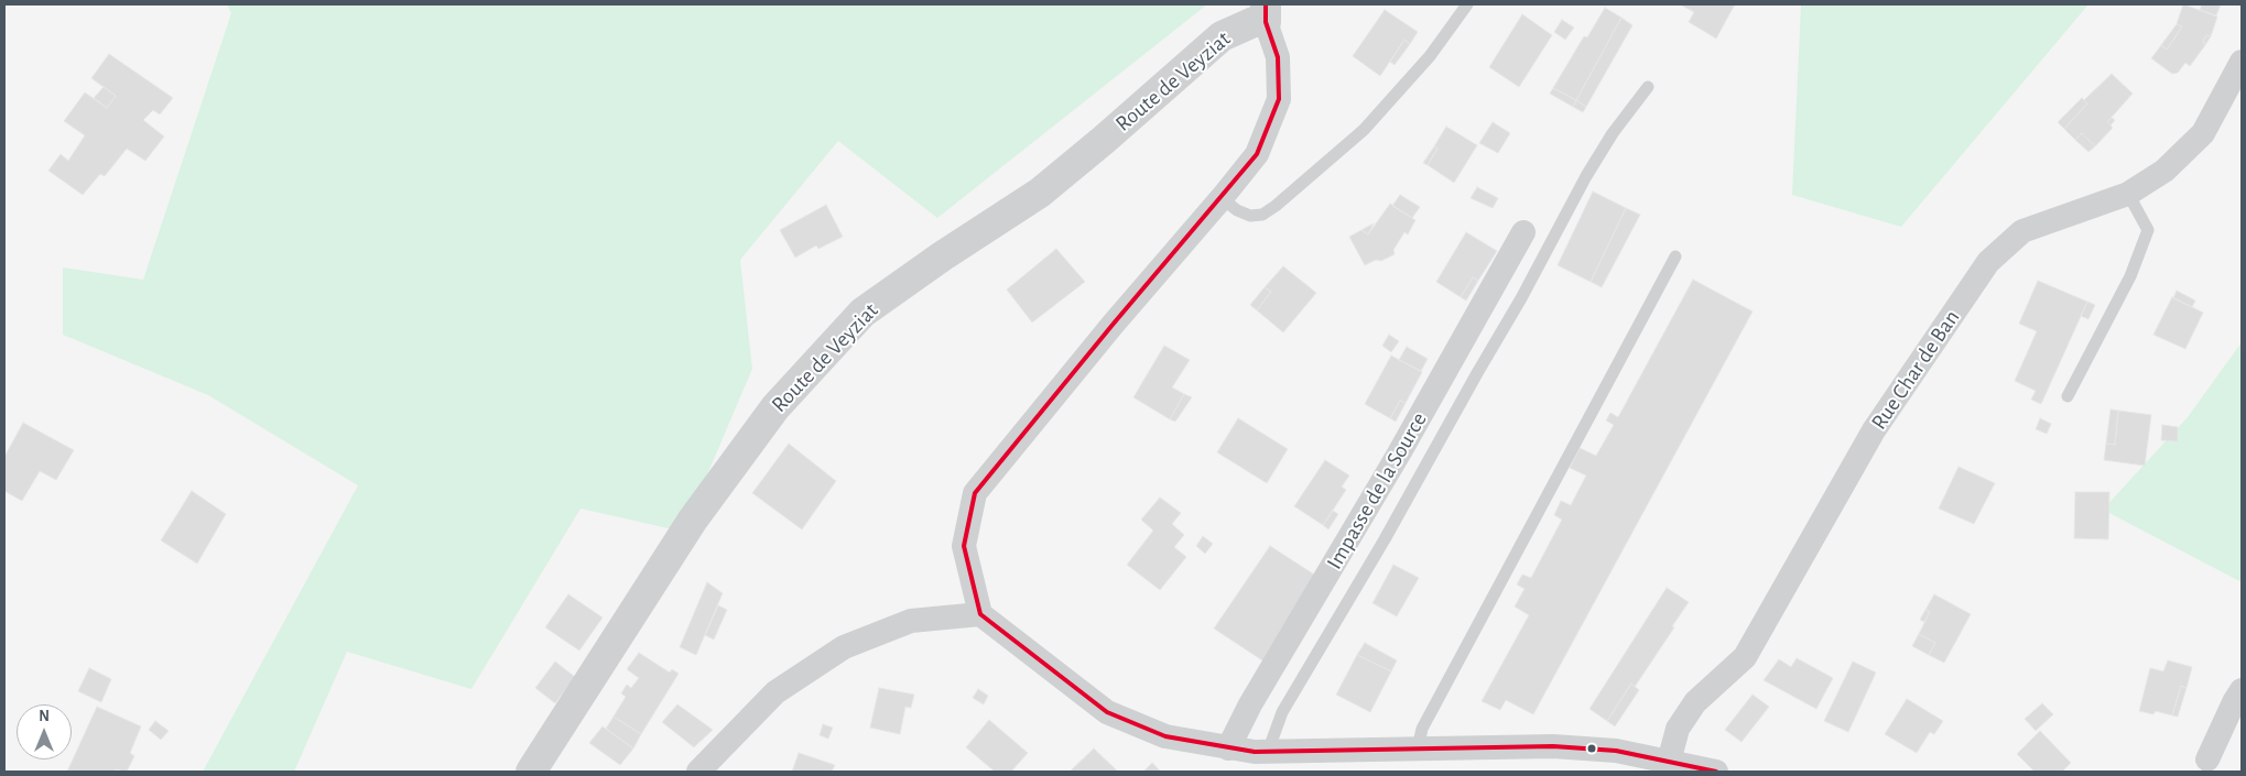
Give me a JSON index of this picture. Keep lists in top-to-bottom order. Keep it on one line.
{"streets":{"street":["Route de Veyziat","Rue Char de Ban","Impasse de la Source"]},"north":"top"}
